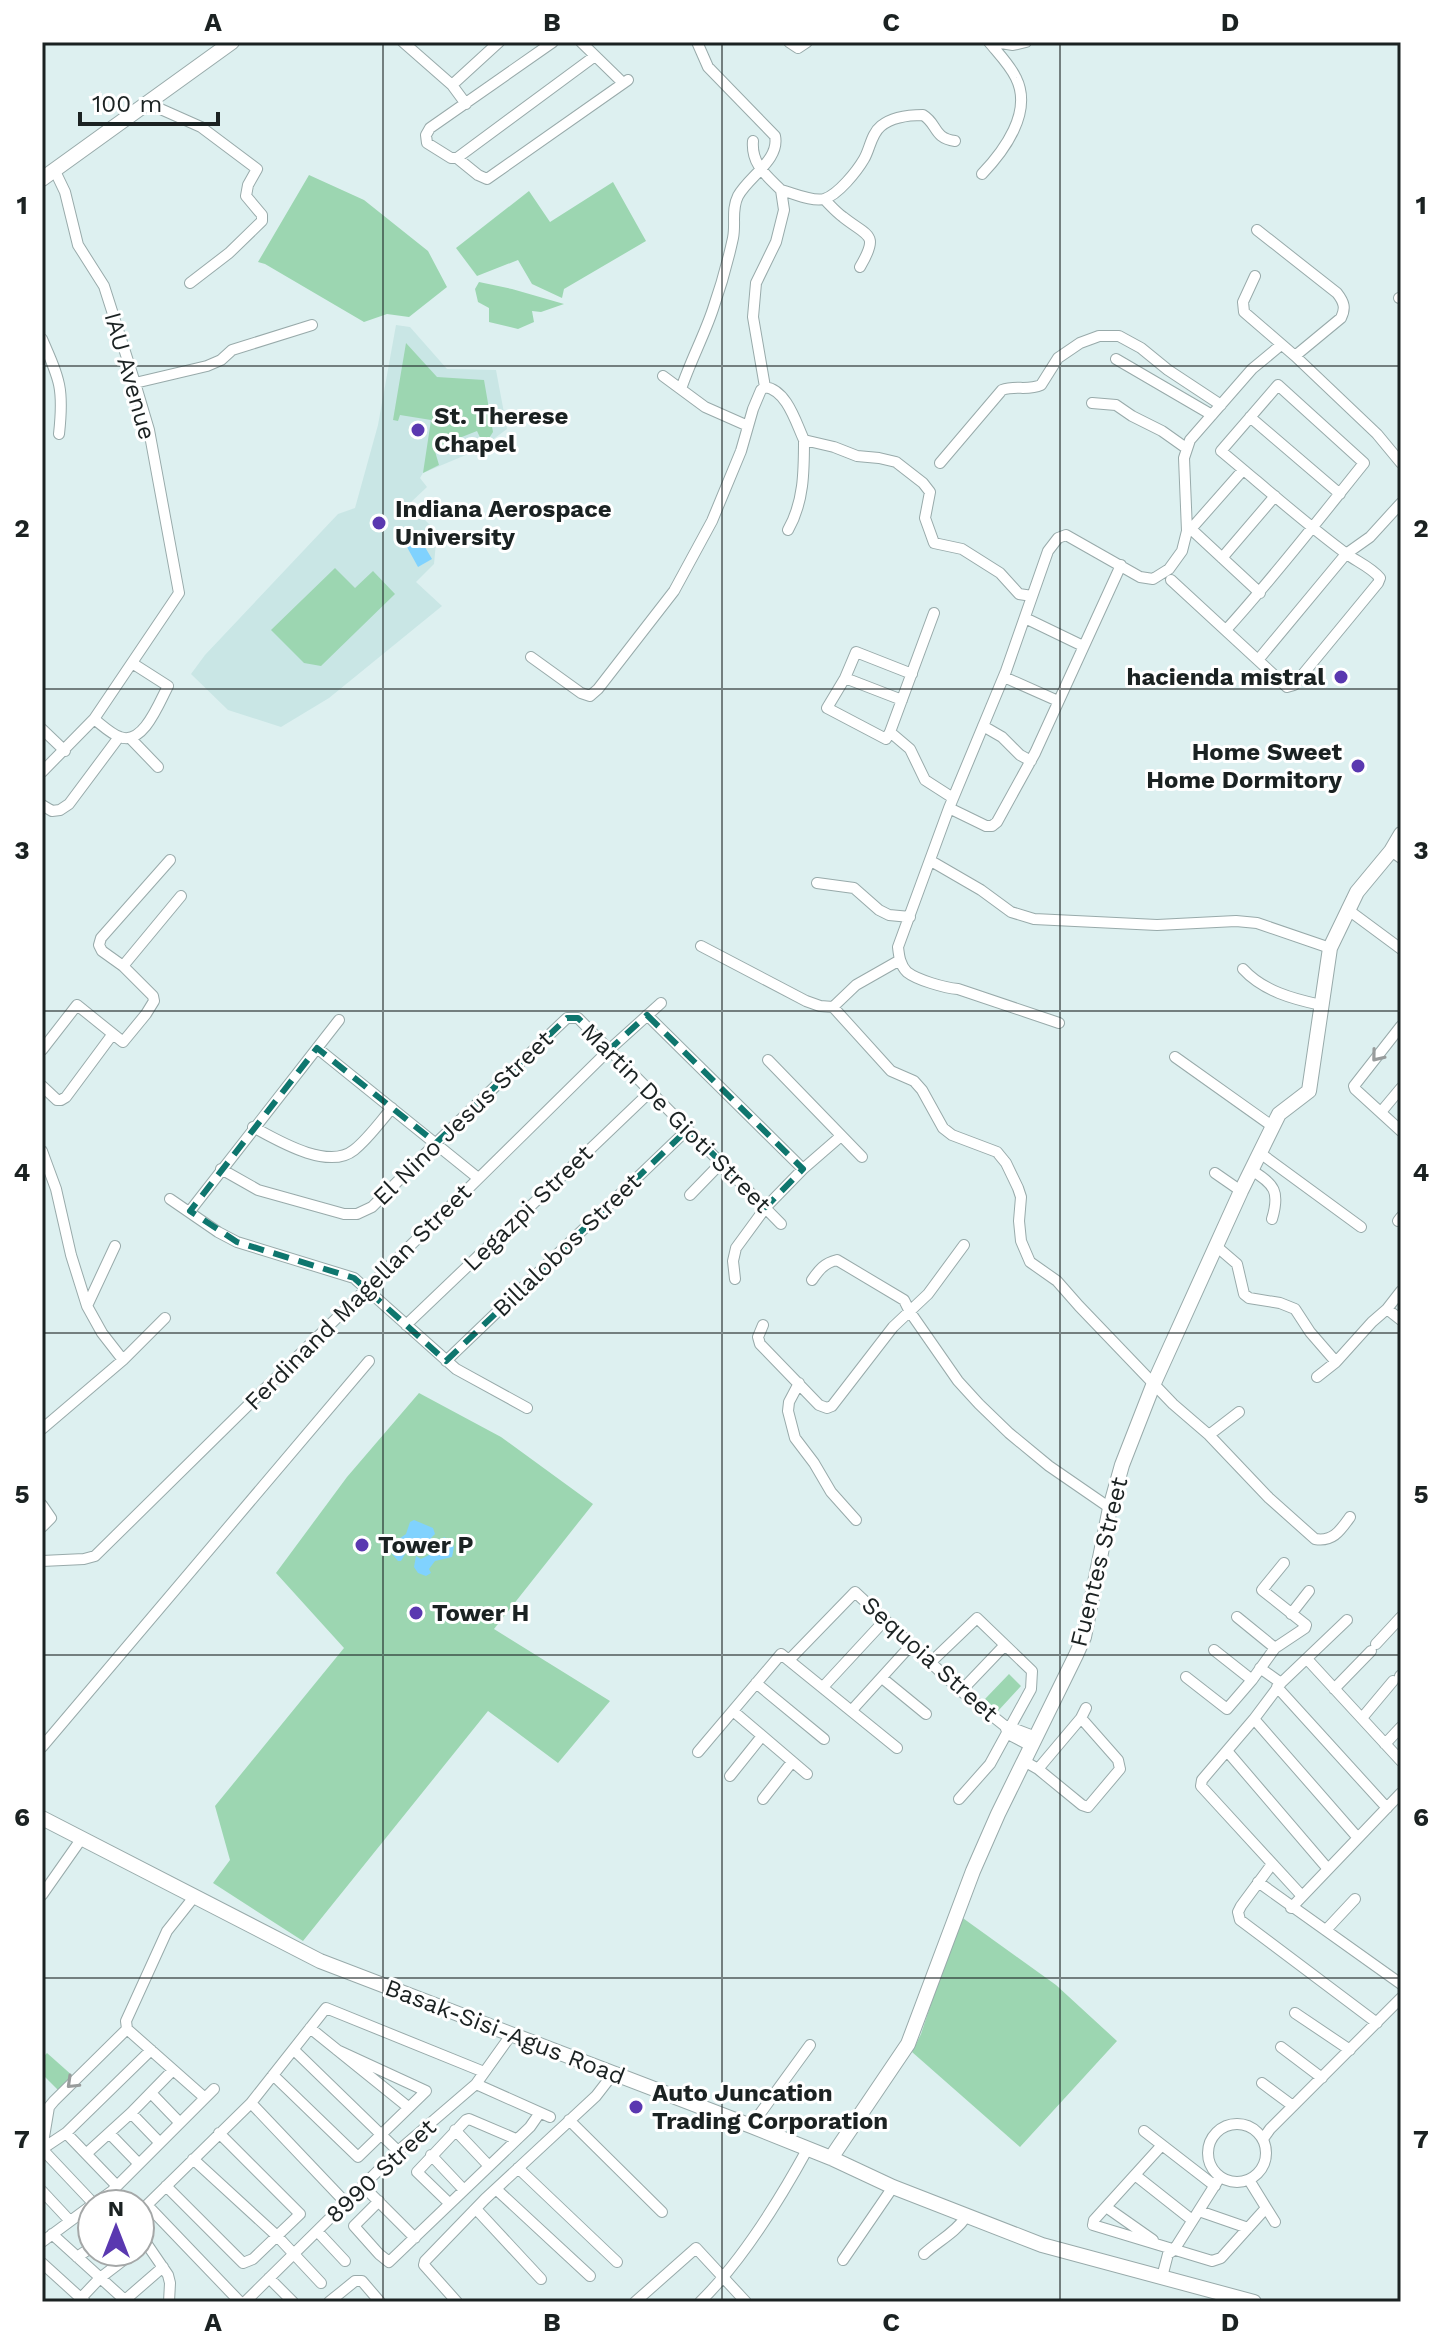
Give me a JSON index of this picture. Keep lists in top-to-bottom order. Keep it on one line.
{"streets":{"street":["IAU Avenue","El Nino Jesus Street","Martin De Gioti Street","Legazpi Street","Billalobos Street","Ferdinand Magellan Street","Fuentes Street","Sequoia Street","Basak-Sisi-Agus Road","8990 Street"]},"crossings":[["El Nino Jesus Street","Martin De Gioti Street"],["Martin De Gioti Street","Legazpi Street"],["Martin De Gioti Street","Billalobos Street"],["Martin De Gioti Street","Ferdinand Magellan Street"],["Fuentes Street","Sequoia Street"],["Fuentes Street","Basak-Sisi-Agus Road"],["Basak-Sisi-Agus Road","8990 Street"]],"places":["St. Therese Chapel","Indiana Aerospace University","hacienda mistral","Home Sweet Home Dormitory","Tower P","Tower H","Auto Juncation Trading Corporation"],"scale_bar":"100 m","north":"top","grid":{"columns":["A","B","C","D"],"rows":["1","2","3","4","5","6","7"]}}
